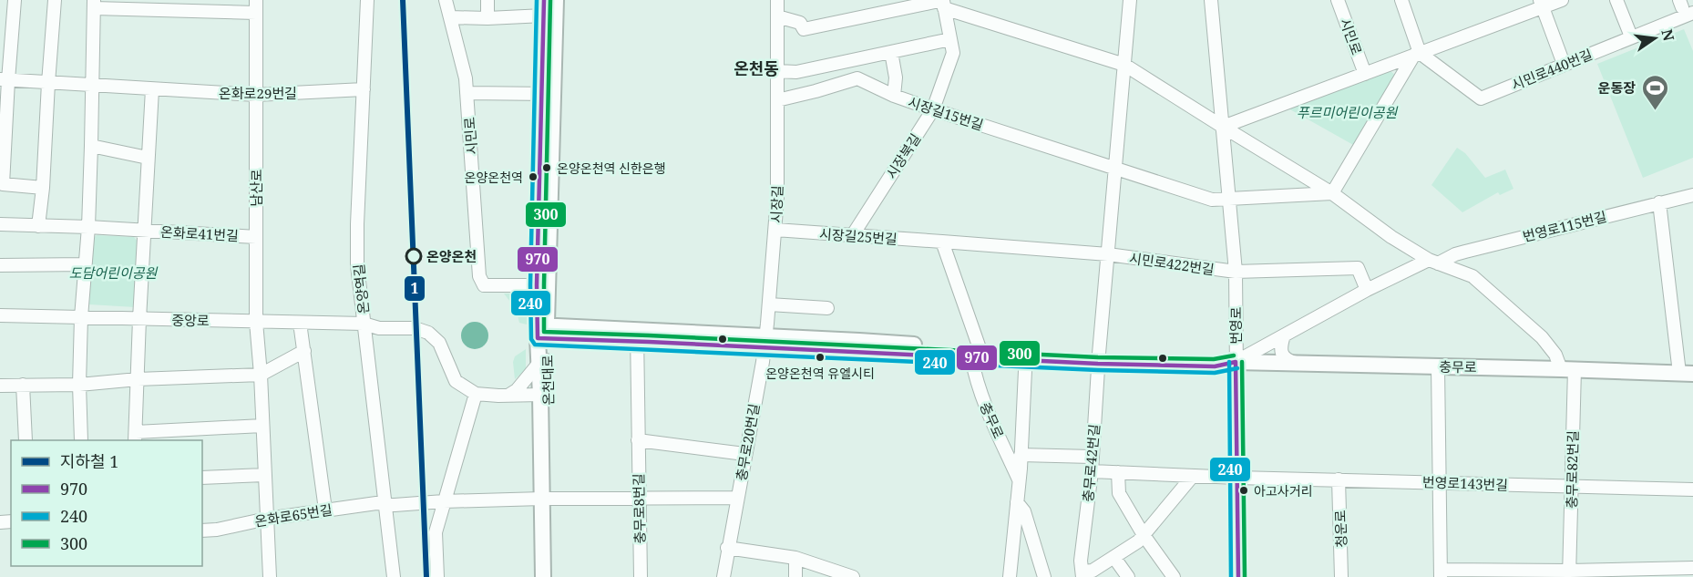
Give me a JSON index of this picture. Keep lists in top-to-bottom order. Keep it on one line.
{"streets":{"main road":["충무로","온천대로"],"street":["시민로","시민로440번길","온화로29번길","시장길15번길","시장북길","남산로","시장길","번영로115번길","온화로41번길","시장길25번길","시민로422번길","온양역길","중앙로","번영로","충무로20번길","충무로42번길","충무로82번길","번영로143번길","충무로8번길","온화로65번길","청운로"]},"crossings":[["시민로","온천대로"],["온화로29번길","남산로"],["온화로29번길","온양역길"],["시장길15번길","시장북길"],["시장길15번길","시장길"],["시장북길","시장길25번길"],["남산로","온화로41번길"],["남산로","중앙로"],["남산로","온화로65번길"],["시장길","시장길25번길"],["시장길","충무로"],["시장길","충무로20번길"],["번영로115번길","번영로"],["번영로115번길","충무로"],["온화로41번길","중앙로"],["시장길25번길","시민로422번길"],["시민로422번길","번영로"],["온양역길","중앙로"],["온양역길","온화로65번길"],["중앙로","온천대로"],["번영로","충무로"],["번영로","번영로143번길"],["충무로","온천대로"],["충무로","충무로20번길"],["충무로","충무로42번길"],["충무로","충무로82번길"],["충무로","충무로8번길"],["충무로82번길","번영로143번길"],["번영로143번길","청운로"]],"districts":["온천동"],"parks":["푸르미어린이공원","도담어린이공원"],"places":{"sports":["운동장"],"other":["온양온천역 신한은행","온양온천역","온양온천","온양온천역 유엘시티","아고사거리"]},"lines":["metro line 1","transit line 970","transit line 240","transit line 300"],"legend":["지하철 1","970","240","300"],"north":"right"}
